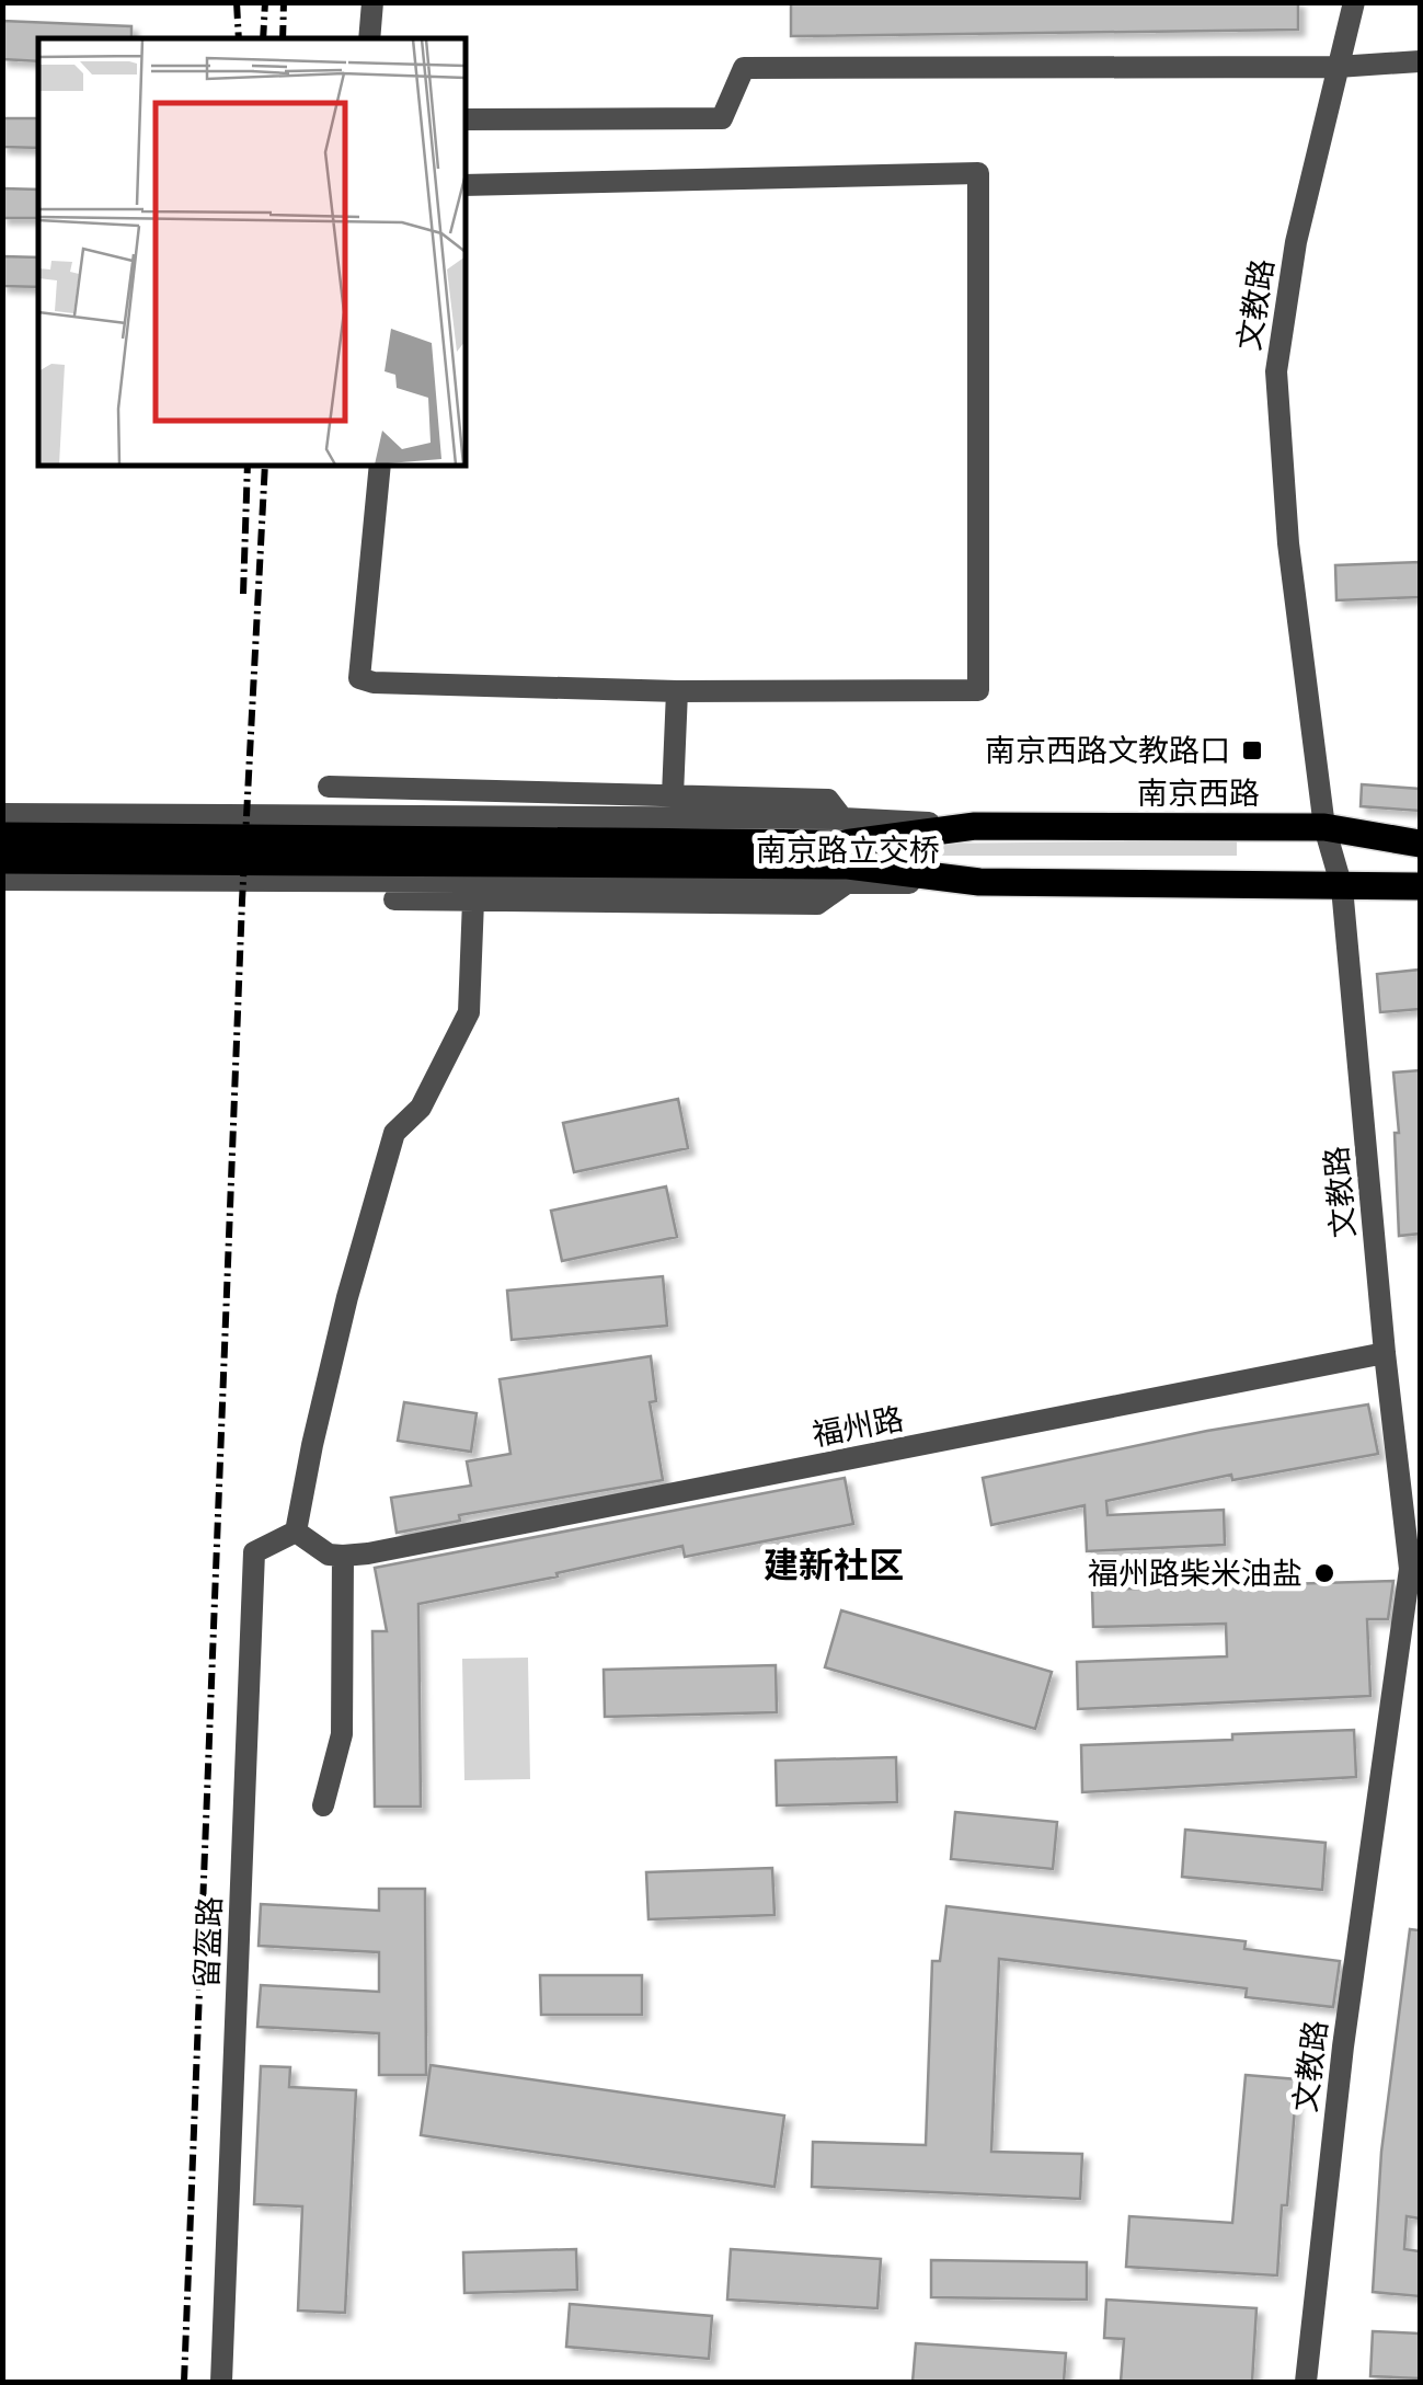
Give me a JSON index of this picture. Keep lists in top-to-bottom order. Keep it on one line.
{"streets":{"main road":["南京西路","南京路立交桥"],"street":["文教路","福州路","留盔路"]},"crossings":[["文教路","南京西路"],["文教路","福州路"],["南京西路","南京路立交桥"]],"districts":["建新社区"],"places":{"transit":["南京西路文教路口"],"other":["福州路柴米油盐"]}}
